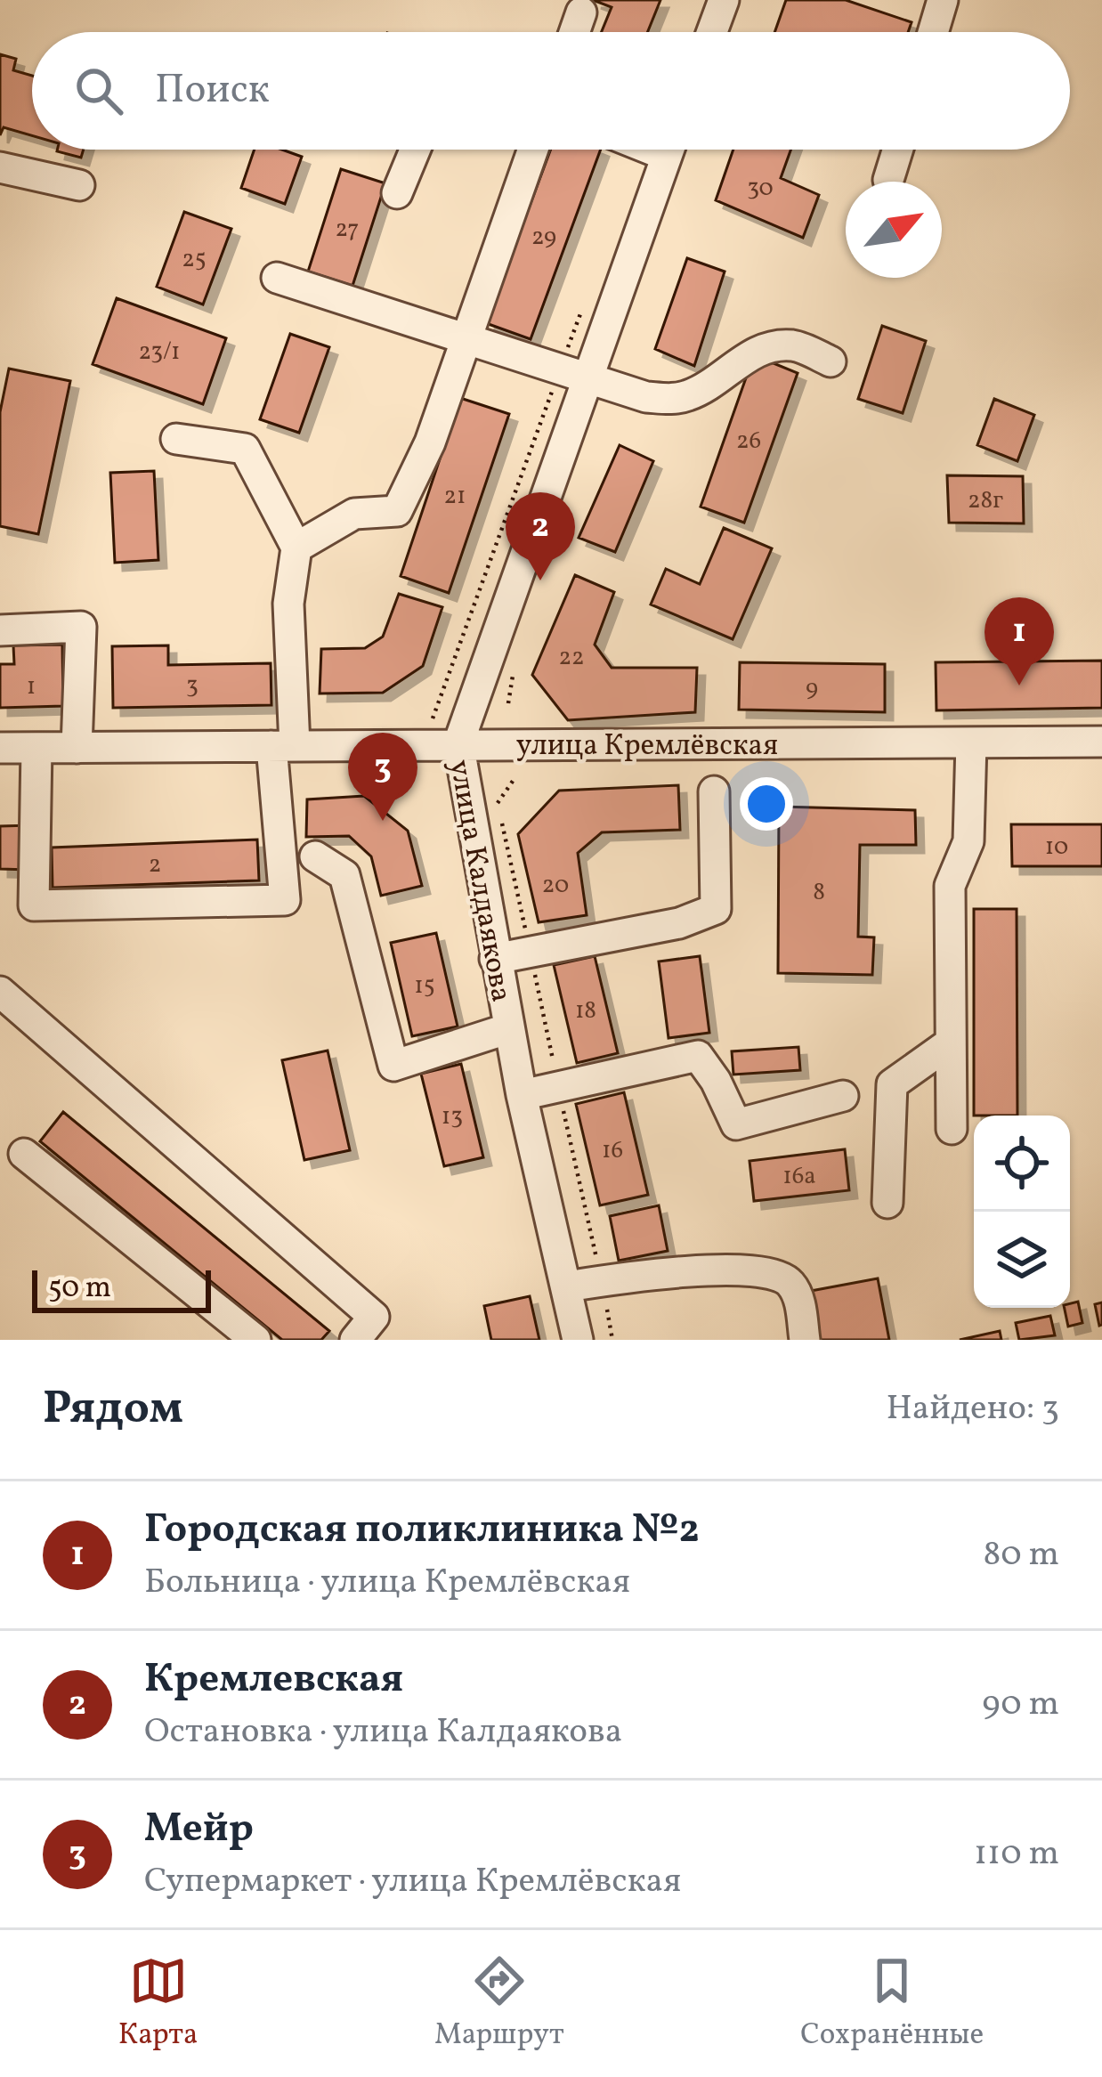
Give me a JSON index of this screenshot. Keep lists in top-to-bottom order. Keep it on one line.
{"streets":{"street":["улица Кремлёвская","улица Калдаякова"]},"crossings":[["улица Кремлёвская","улица Калдаякова"]],"house_numbers":["30","27","29","25","23/1","26","21","28г","22","3","1","9","10","2","20","8","15","18","13","16","16а"],"scale_bar":"50 m","north":"top right","page":{"search":"Поиск","pins":["2","1","3"],"scale":"50 m","heading":["Рядом","Найдено: 3"],"list":[{"mark":"1","name":"Городская поликлиника №2","note":"Больница · улица Кремлёвская","value":"80 m"},{"mark":"2","name":"Кремлевская","note":"Остановка · улица Калдаякова","value":"90 m"},{"mark":"3","name":"Мейр","note":"Супермаркет · улица Кремлёвская","value":"110 m"}],"nav":["Карта","Маршрут","Сохранённые"]}}
